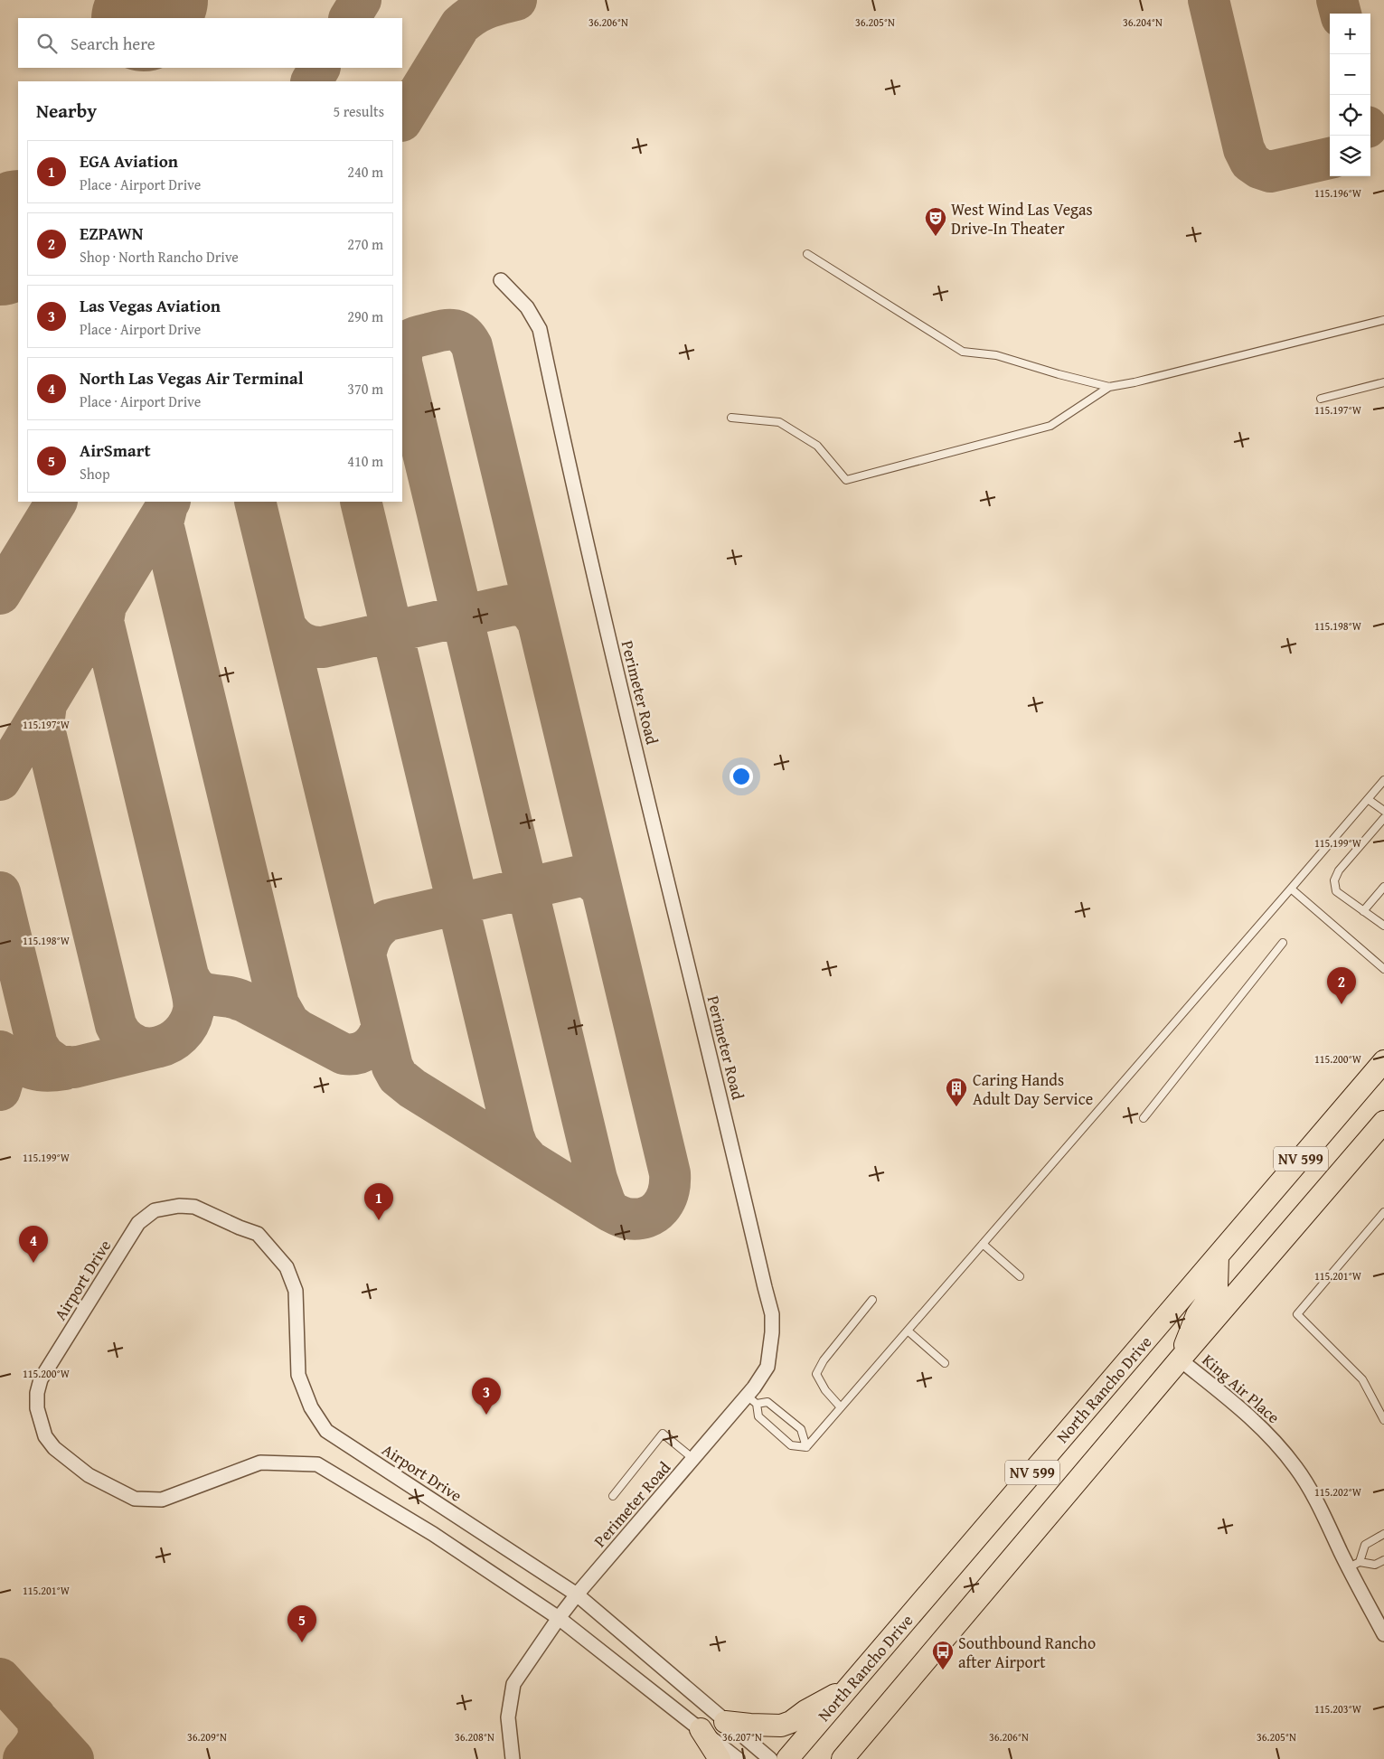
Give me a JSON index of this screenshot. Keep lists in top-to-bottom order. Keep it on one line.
{"streets":{"main road":["NV 599","North Rancho Drive"],"street":["Perimeter Road","Airport Drive","King Air Place"]},"crossings":[["Perimeter Road","Airport Drive"],["NV 599","King Air Place"]],"places":{"theatre":["West Wind Las Vegas Drive-In Theater"],"building":["Caring Hands Adult Day Service"],"bus stop":["Southbound Rancho after Airport"]},"page":{"map_buttons":["+","−"],"search":"Search here","heading":["Nearby","5 results"],"list":[{"mark":"1","name":"EGA Aviation","note":"Place · Airport Drive","value":"240 m"},{"mark":"2","name":"EZPAWN","note":"Shop · North Rancho Drive","value":"270 m"},{"mark":"3","name":"Las Vegas Aviation","note":"Place · Airport Drive","value":"290 m"},{"mark":"4","name":"North Las Vegas Air Terminal","note":"Place · Airport Drive","value":"370 m"},{"mark":"5","name":"AirSmart","note":"Shop","value":"410 m"}],"pins":["2","1","4","3","5"]},"coordinates":["36.206°N","36.205°N","36.204°N","115.196°W","115.197°W","115.198°W","115.199°W","115.200°W","115.201°W","115.202°W","115.203°W","36.209°N","36.208°N","36.207°N"]}
